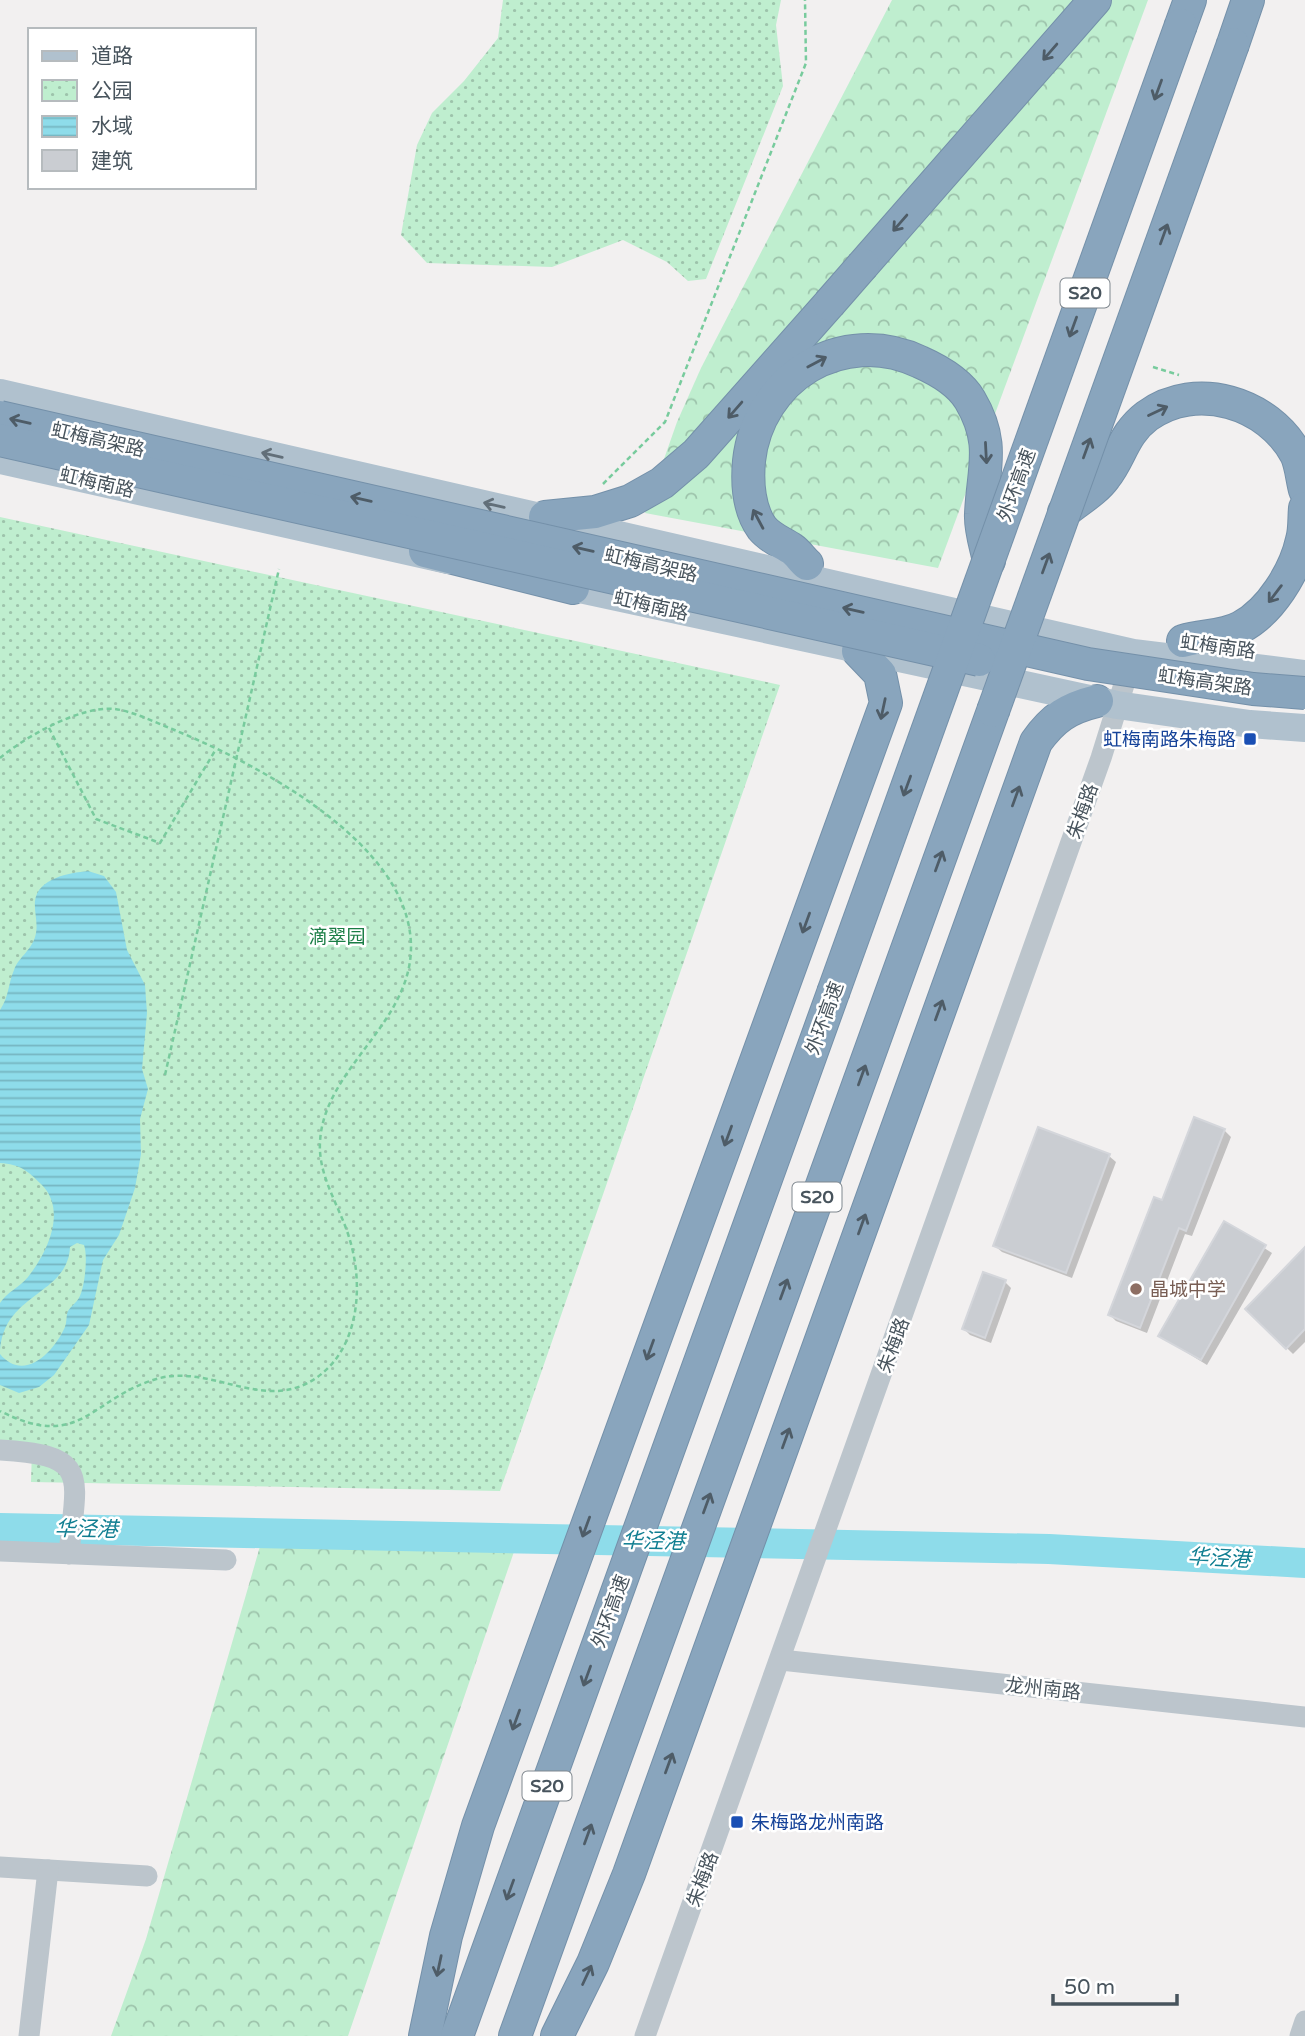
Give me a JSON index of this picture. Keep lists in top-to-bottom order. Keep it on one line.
{"streets":{"highway":["S20","虹梅高架路","外环高速"],"main road":["虹梅南路"],"street":["朱梅路","龙州南路"]},"crossings":[["虹梅南路","朱梅路"],["朱梅路","龙州南路"]],"water":["华泾港"],"parks":["滴翠园"],"places":{"transit":["虹梅南路朱梅路","朱梅路龙州南路"],"other":["晶城中学"]},"legend":["道路","公园","水域","建筑"],"scale_bar":"50 m"}
